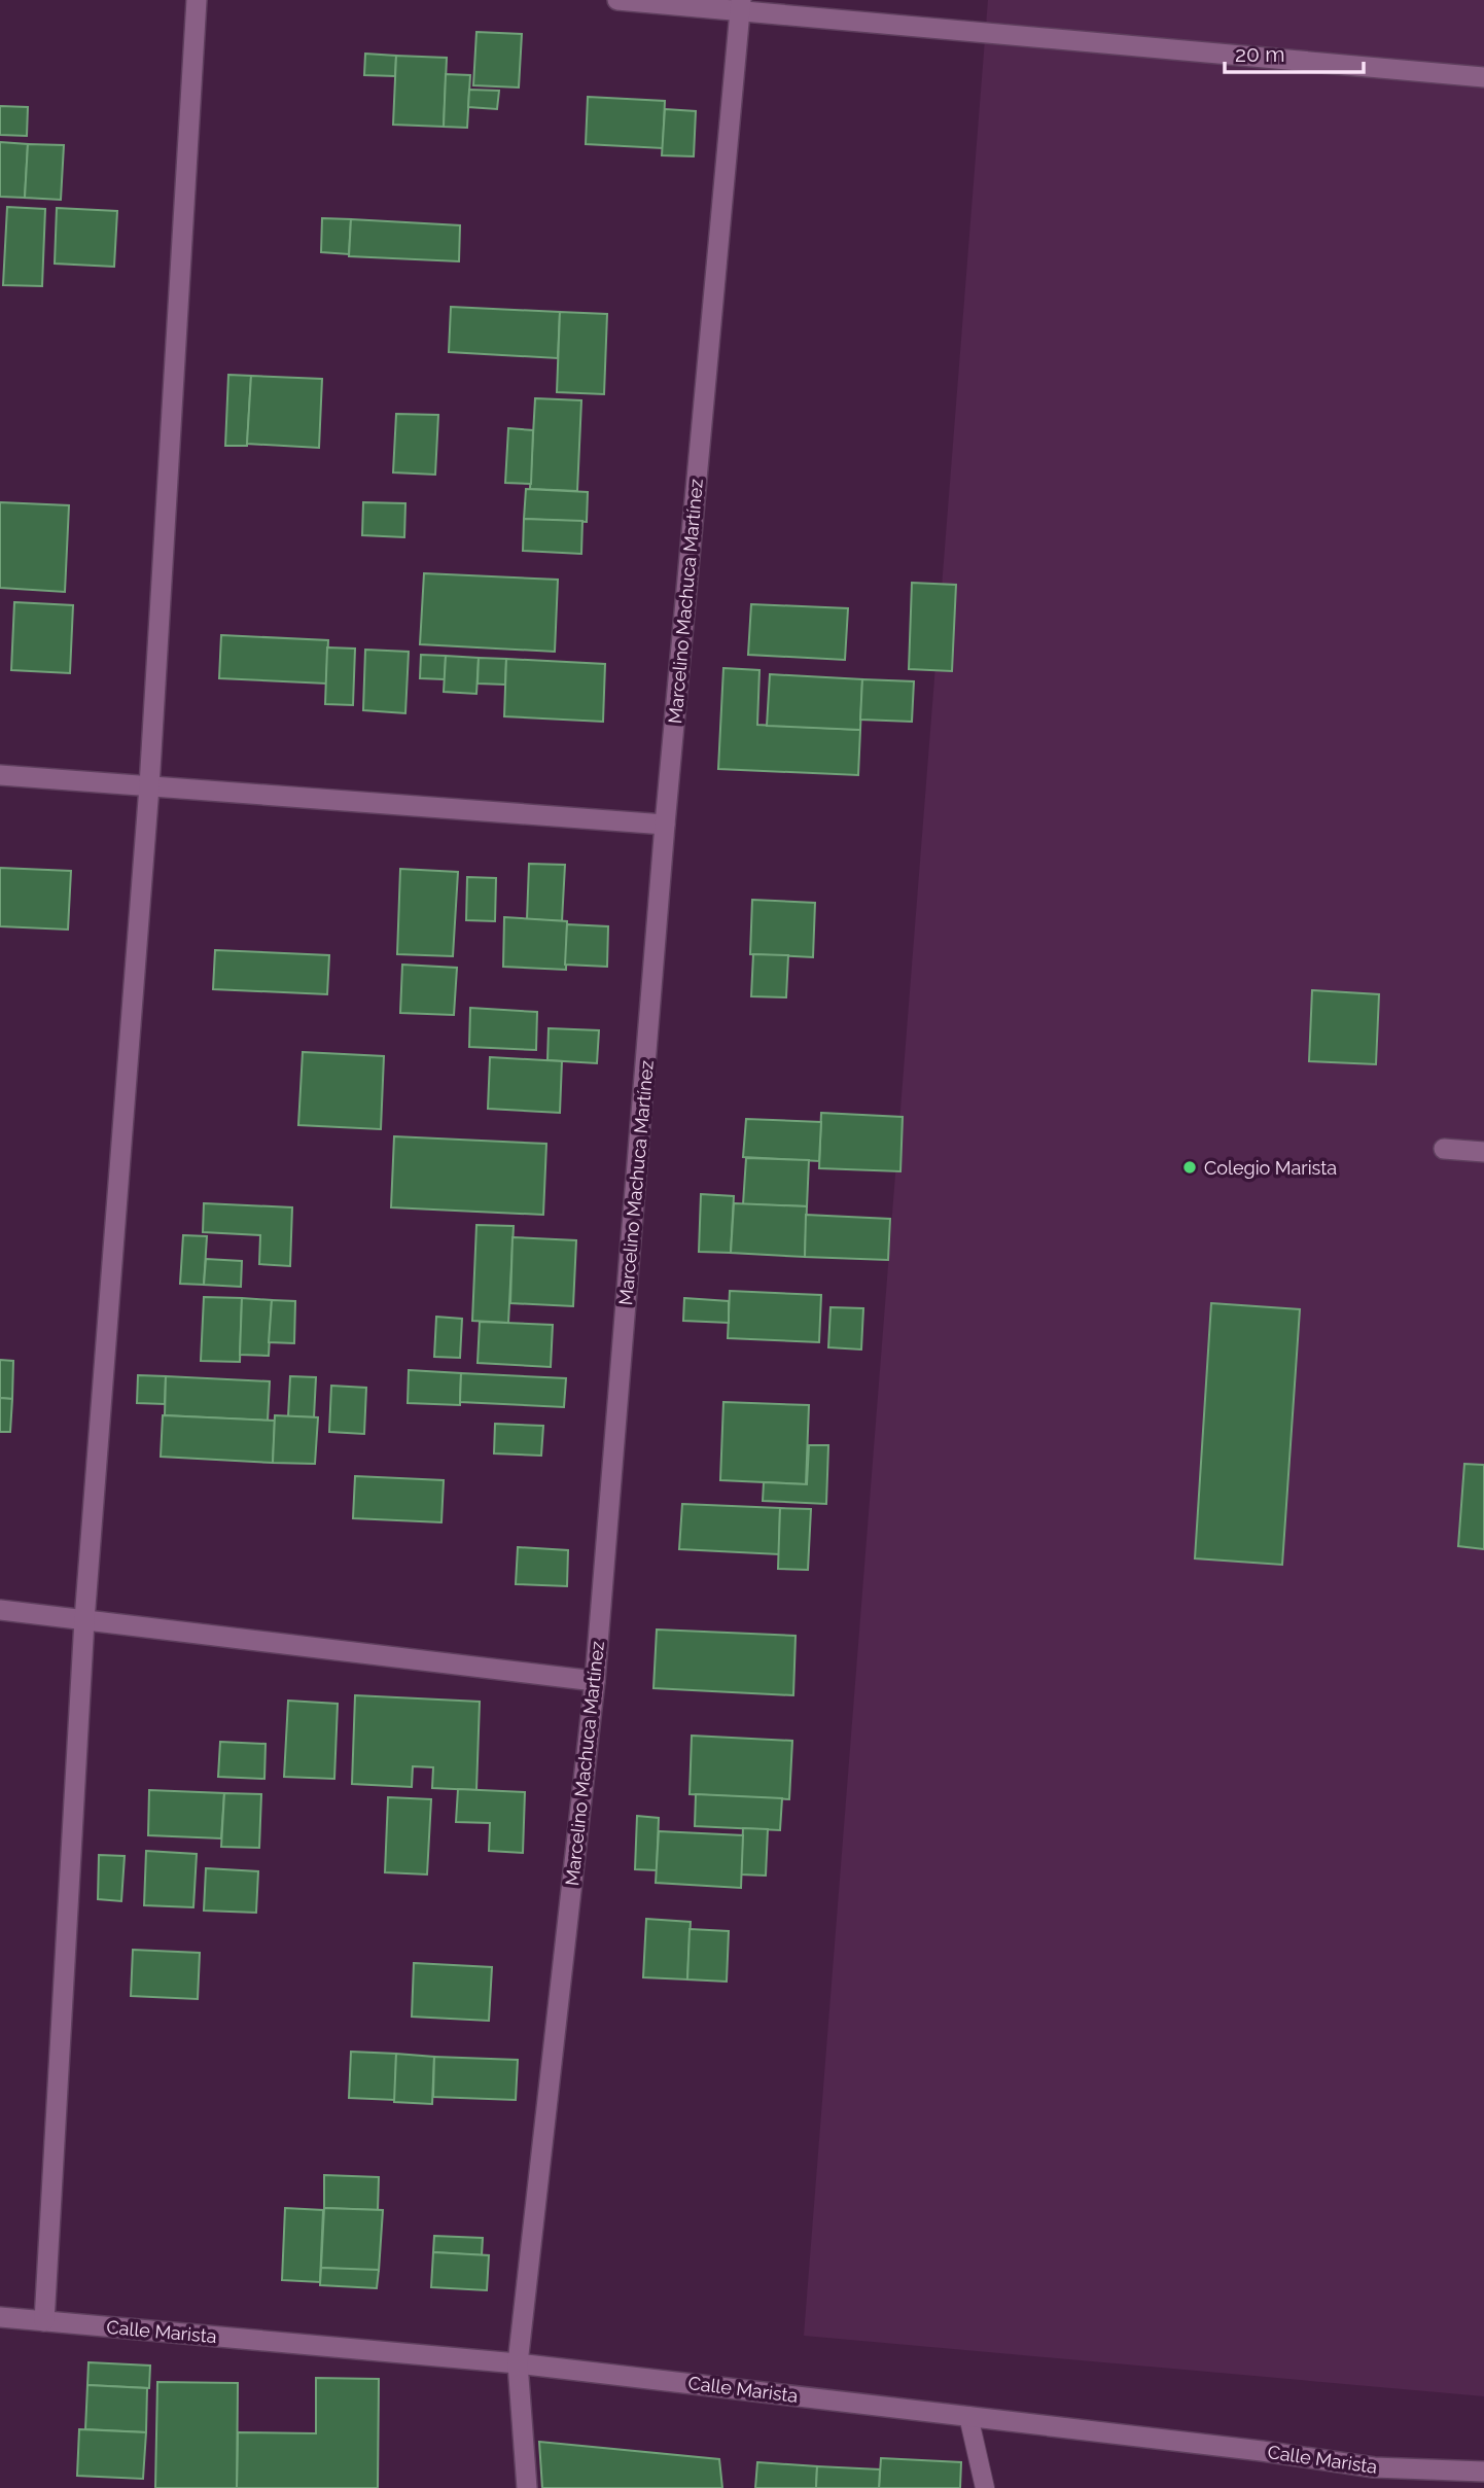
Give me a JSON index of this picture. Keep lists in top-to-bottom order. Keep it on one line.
{"streets":{"street":["Marcelino Machuca Martínez","Calle Marista"]},"crossings":[["Marcelino Machuca Martínez","Calle Marista"]],"places":["Colegio Marista"],"scale_bar":"20 m"}
